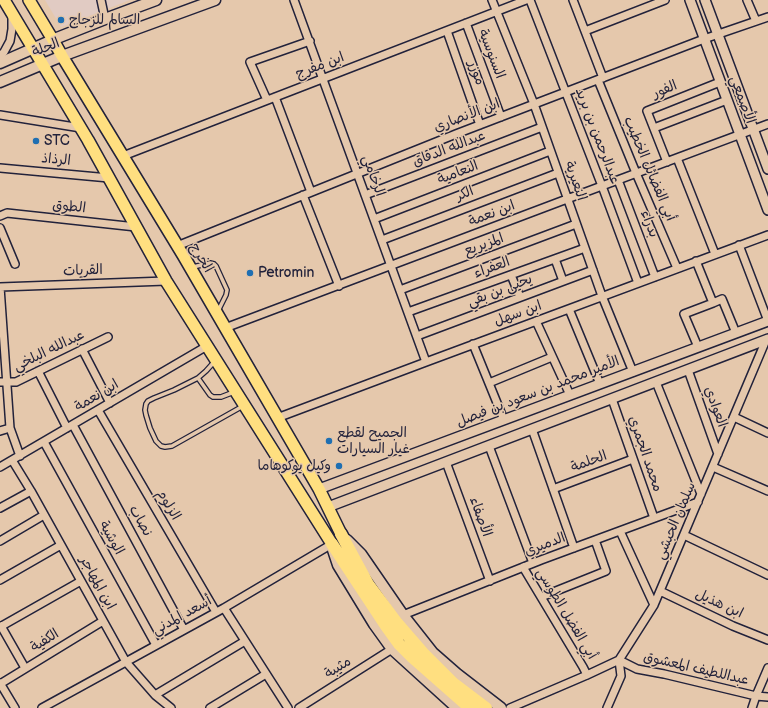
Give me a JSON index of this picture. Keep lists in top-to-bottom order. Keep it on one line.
{"streets":{"main road":["الحلة","الخرج"],"street":["السنوسية","ابن مفرج","موزر","الفور","الأصمعي","ابن الأنصاري","عبدالرحمن بن بريد","عبدالله الدقاق","الرذاذ","أبي الفضائل الخطيب","النعامية","الرخامي","النعيرية","الكر","الطوق","ابن نعمة","بدراء","المزيريع","العفراء","القريات","يحيى بن بقي","ابن سهل","عبدالله البلخي","الأمير محمد بن سعود بن فيصل","العوادي","محمد الجمري","الحلمة","الزلوم","الأصفاء","نصاب","سلمان الحبشي","الوشية","الدميري","ابن المهاجر","ابن هذيل","أبي الفضل الطوسي","أسعد المدني","الكفية","مثيبة","عبداللطيف المعشوق"]},"crossings":[["الحلة","الخرج"],["السنوسية","ابن مفرج"],["السنوسية","ابن الأنصاري"],["ابن مفرج","موزر"],["ابن مفرج","الرخامي"],["ابن مفرج","النعيرية"],["ابن مفرج","الخرج"],["موزر","ابن الأنصاري"],["الفور","الأصمعي"],["الفور","ابن نعمة"],["الأصمعي","ابن الأنصاري"],["الأصمعي","ابن نعمة"],["ابن الأنصاري","عبدالرحمن بن بريد"],["ابن الأنصاري","أبي الفضائل الخطيب"],["ابن الأنصاري","الرخامي"],["ابن الأنصاري","النعيرية"],["ابن الأنصاري","الخرج"],["عبدالرحمن بن بريد","ابن نعمة"],["عبدالرحمن بن بريد","ابن سهل"],["عبدالله الدقاق","الرخامي"],["عبدالله الدقاق","النعيرية"],["أبي الفضائل الخطيب","ابن نعمة"],["أبي الفضائل الخطيب","ابن سهل"],["النعامية","الرخامي"],["النعامية","النعيرية"],["الرخامي","الكر"],["الرخامي","ابن نعمة"],["الرخامي","المزيريع"],["الرخامي","العفراء"],["الرخامي","يحيى بن بقي"],["الرخامي","ابن سهل"],["النعيرية","الكر"],["النعيرية","ابن نعمة"],["النعيرية","المزيريع"],["النعيرية","العفراء"],["النعيرية","يحيى بن بقي"],["النعيرية","ابن سهل"],["النعيرية","الأمير محمد بن سعود بن فيصل"],["ابن نعمة","بدراء"],["ابن نعمة","الخرج"],["ابن نعمة","الزلوم"],["ابن نعمة","نصاب"],["ابن نعمة","الوشية"],["ابن نعمة","ابن المهاجر"],["بدراء","ابن سهل"],["الخرج","ابن سهل"],["الخرج","الأمير محمد بن سعود بن فيصل"],["عبدالله البلخي","نصاب"],["العوادي","سلمان الحبشي"],["محمد الجمري","الحلمة"],["محمد الجمري","الدميري"],["الزلوم","أسعد المدني"],["الأصفاء","الدميري"],["نصاب","أسعد المدني"],["سلمان الحبشي","الدميري"],["سلمان الحبشي","ابن هذيل"],["سلمان الحبشي","عبداللطيف المعشوق"],["الوشية","أسعد المدني"],["الدميري","أبي الفضل الطوسي"],["ابن المهاجر","أسعد المدني"],["ابن المهاجر","الكفية"]],"places":["السالم للزجاج","STC","Petromin","الجميح لقطع غيار السيارات","وكيل يوكوهاما"]}
